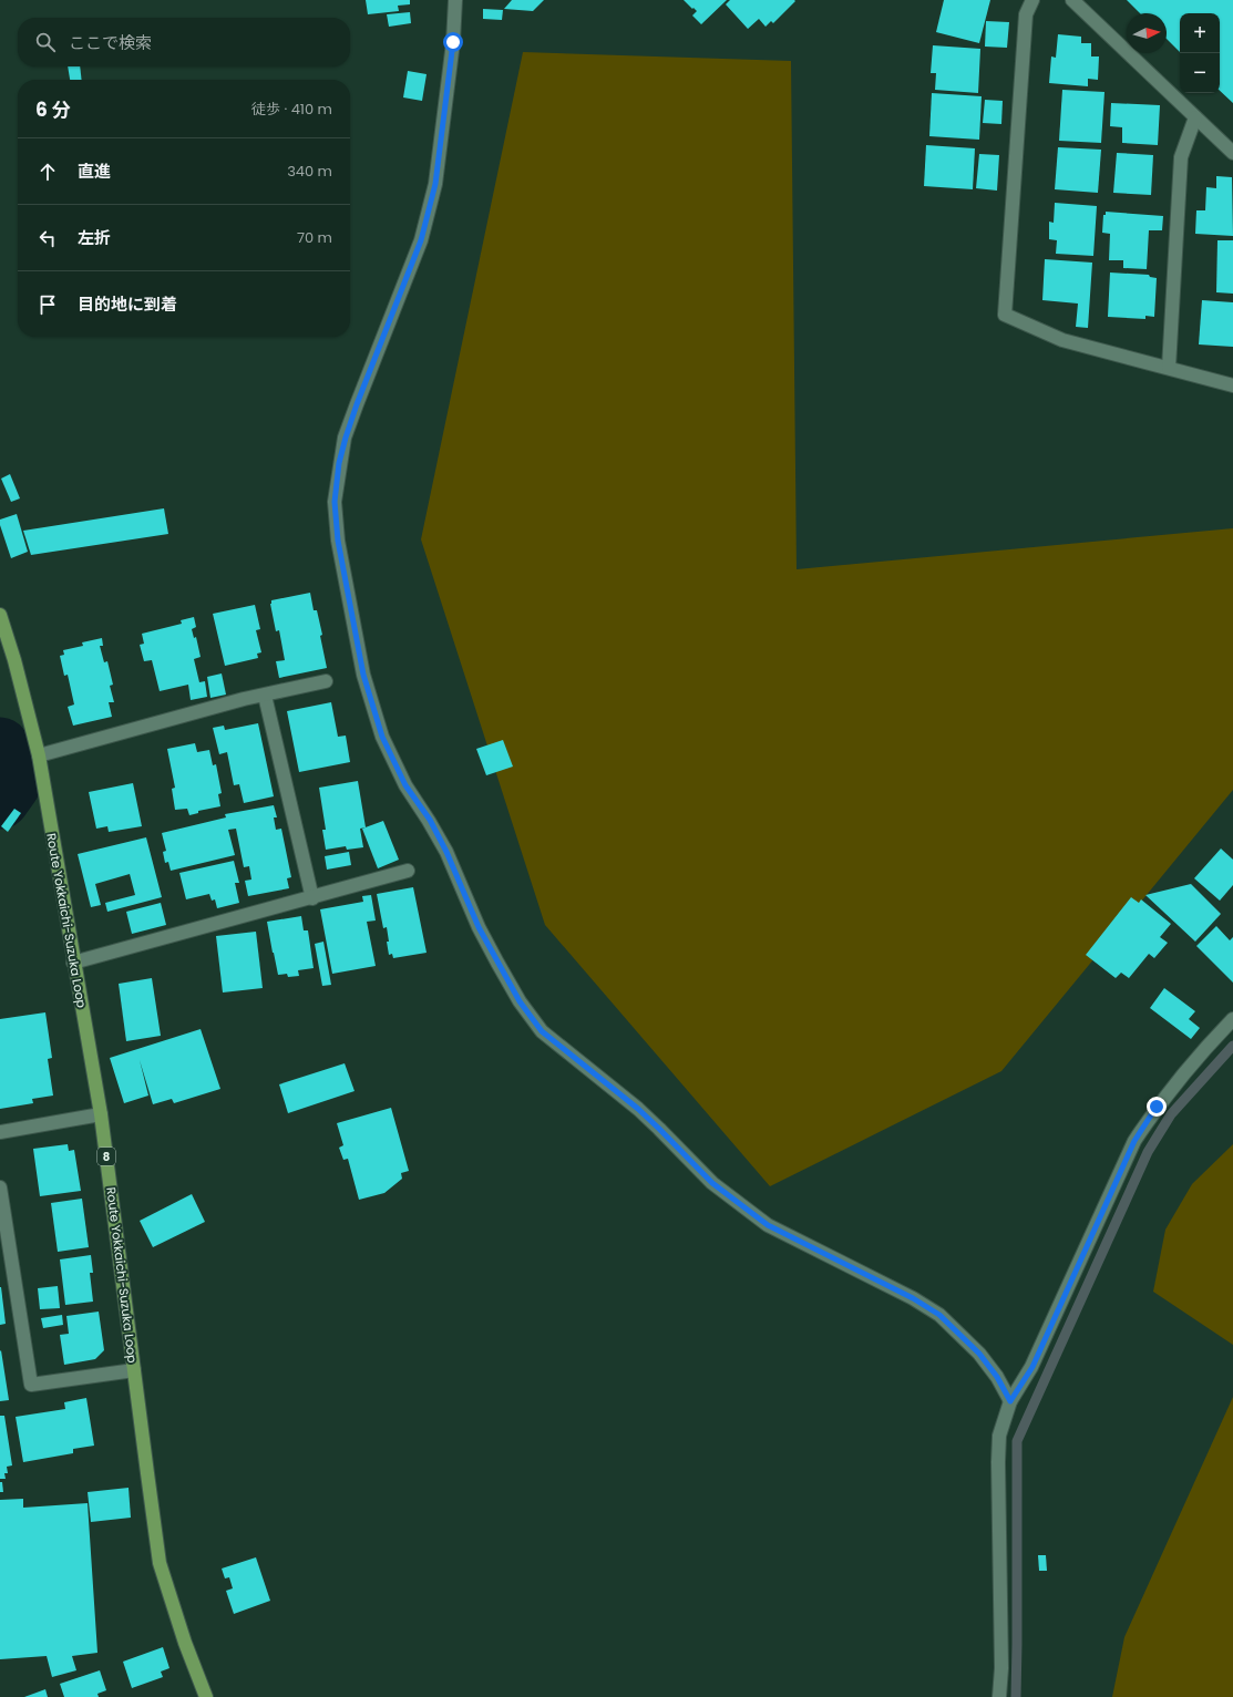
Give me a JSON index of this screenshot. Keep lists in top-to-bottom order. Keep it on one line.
{"streets":{"main road":["Route Yokkaichi-Suzuka Loop","8"]},"north":"right","page":{"map_buttons":["+","−"],"search":"ここで検索","heading":["6 分","徒歩 · 410 m"],"list":[["直進","340 m"],["左折","70 m"],"目的地に到着"]}}
